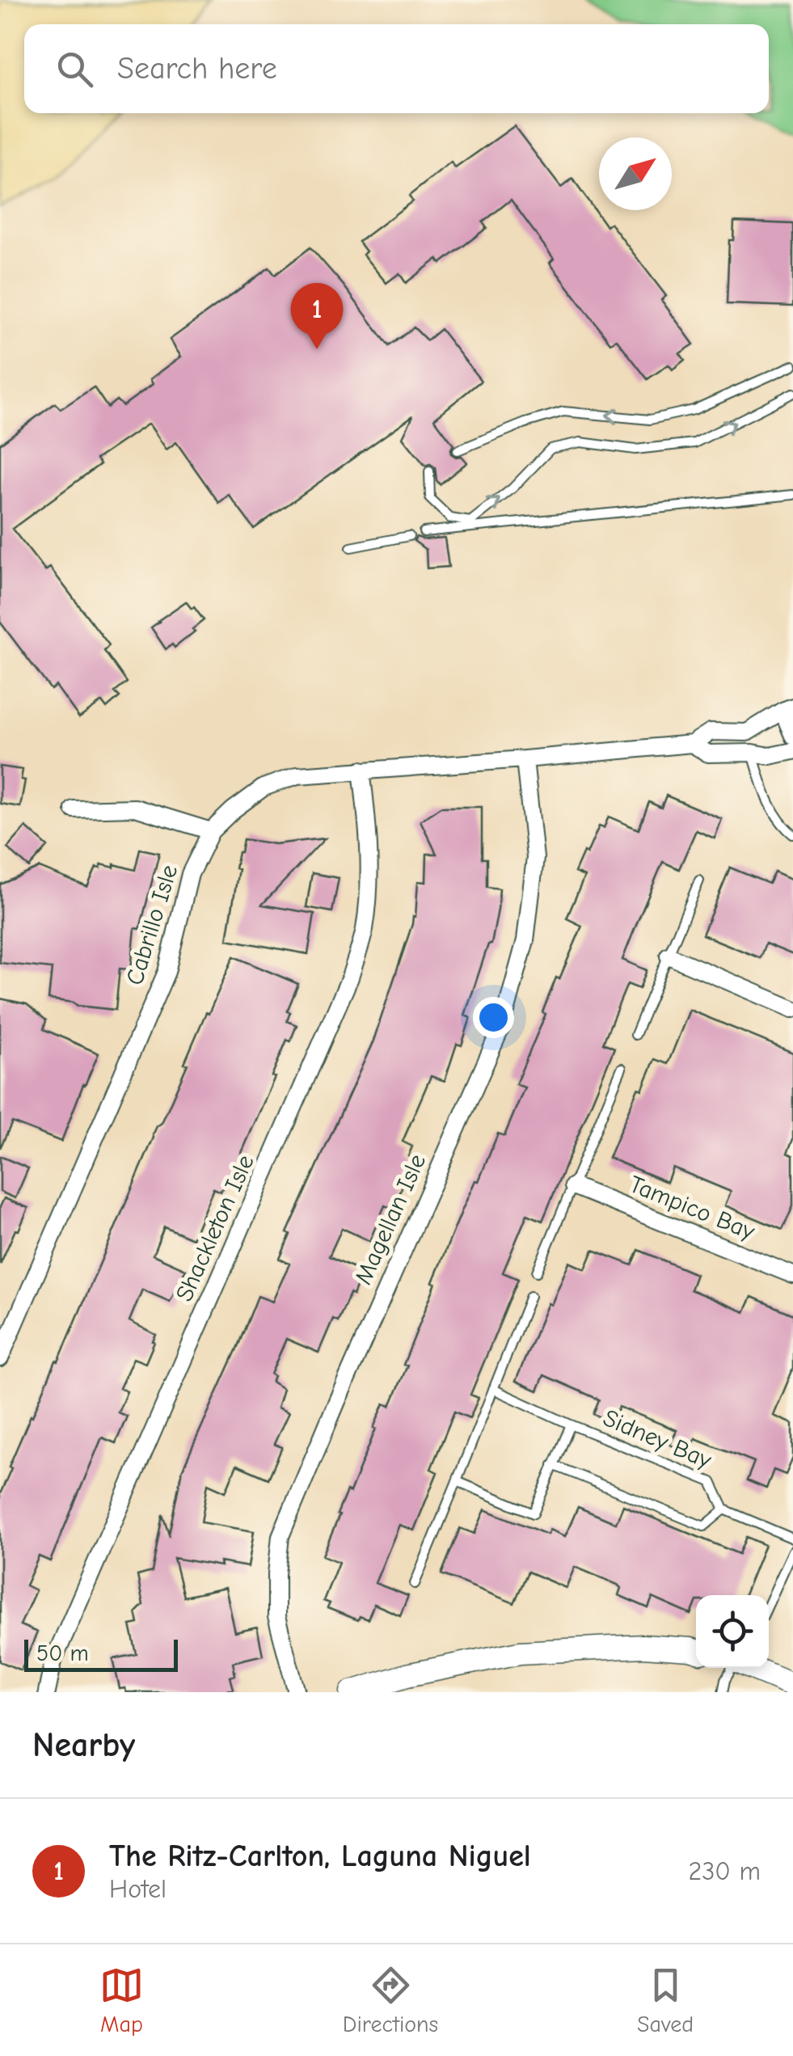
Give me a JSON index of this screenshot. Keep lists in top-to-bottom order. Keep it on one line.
{"streets":{"street":["Cabrillo Isle","Tampico Bay","Magellan Isle","Shackleton Isle"],"lane":["Sidney Bay"]},"crossings":[["Cabrillo Isle","Magellan Isle"],["Cabrillo Isle","Shackleton Isle"]],"scale_bar":"50 m","north":"top right","page":{"search":"Search here","pins":"1","scale":"50 m","heading":"Nearby","list":[{"mark":"1","name":"The Ritz-Carlton, Laguna Niguel","note":"Hotel","value":"230 m"}],"nav":["Map","Directions","Saved"]}}
